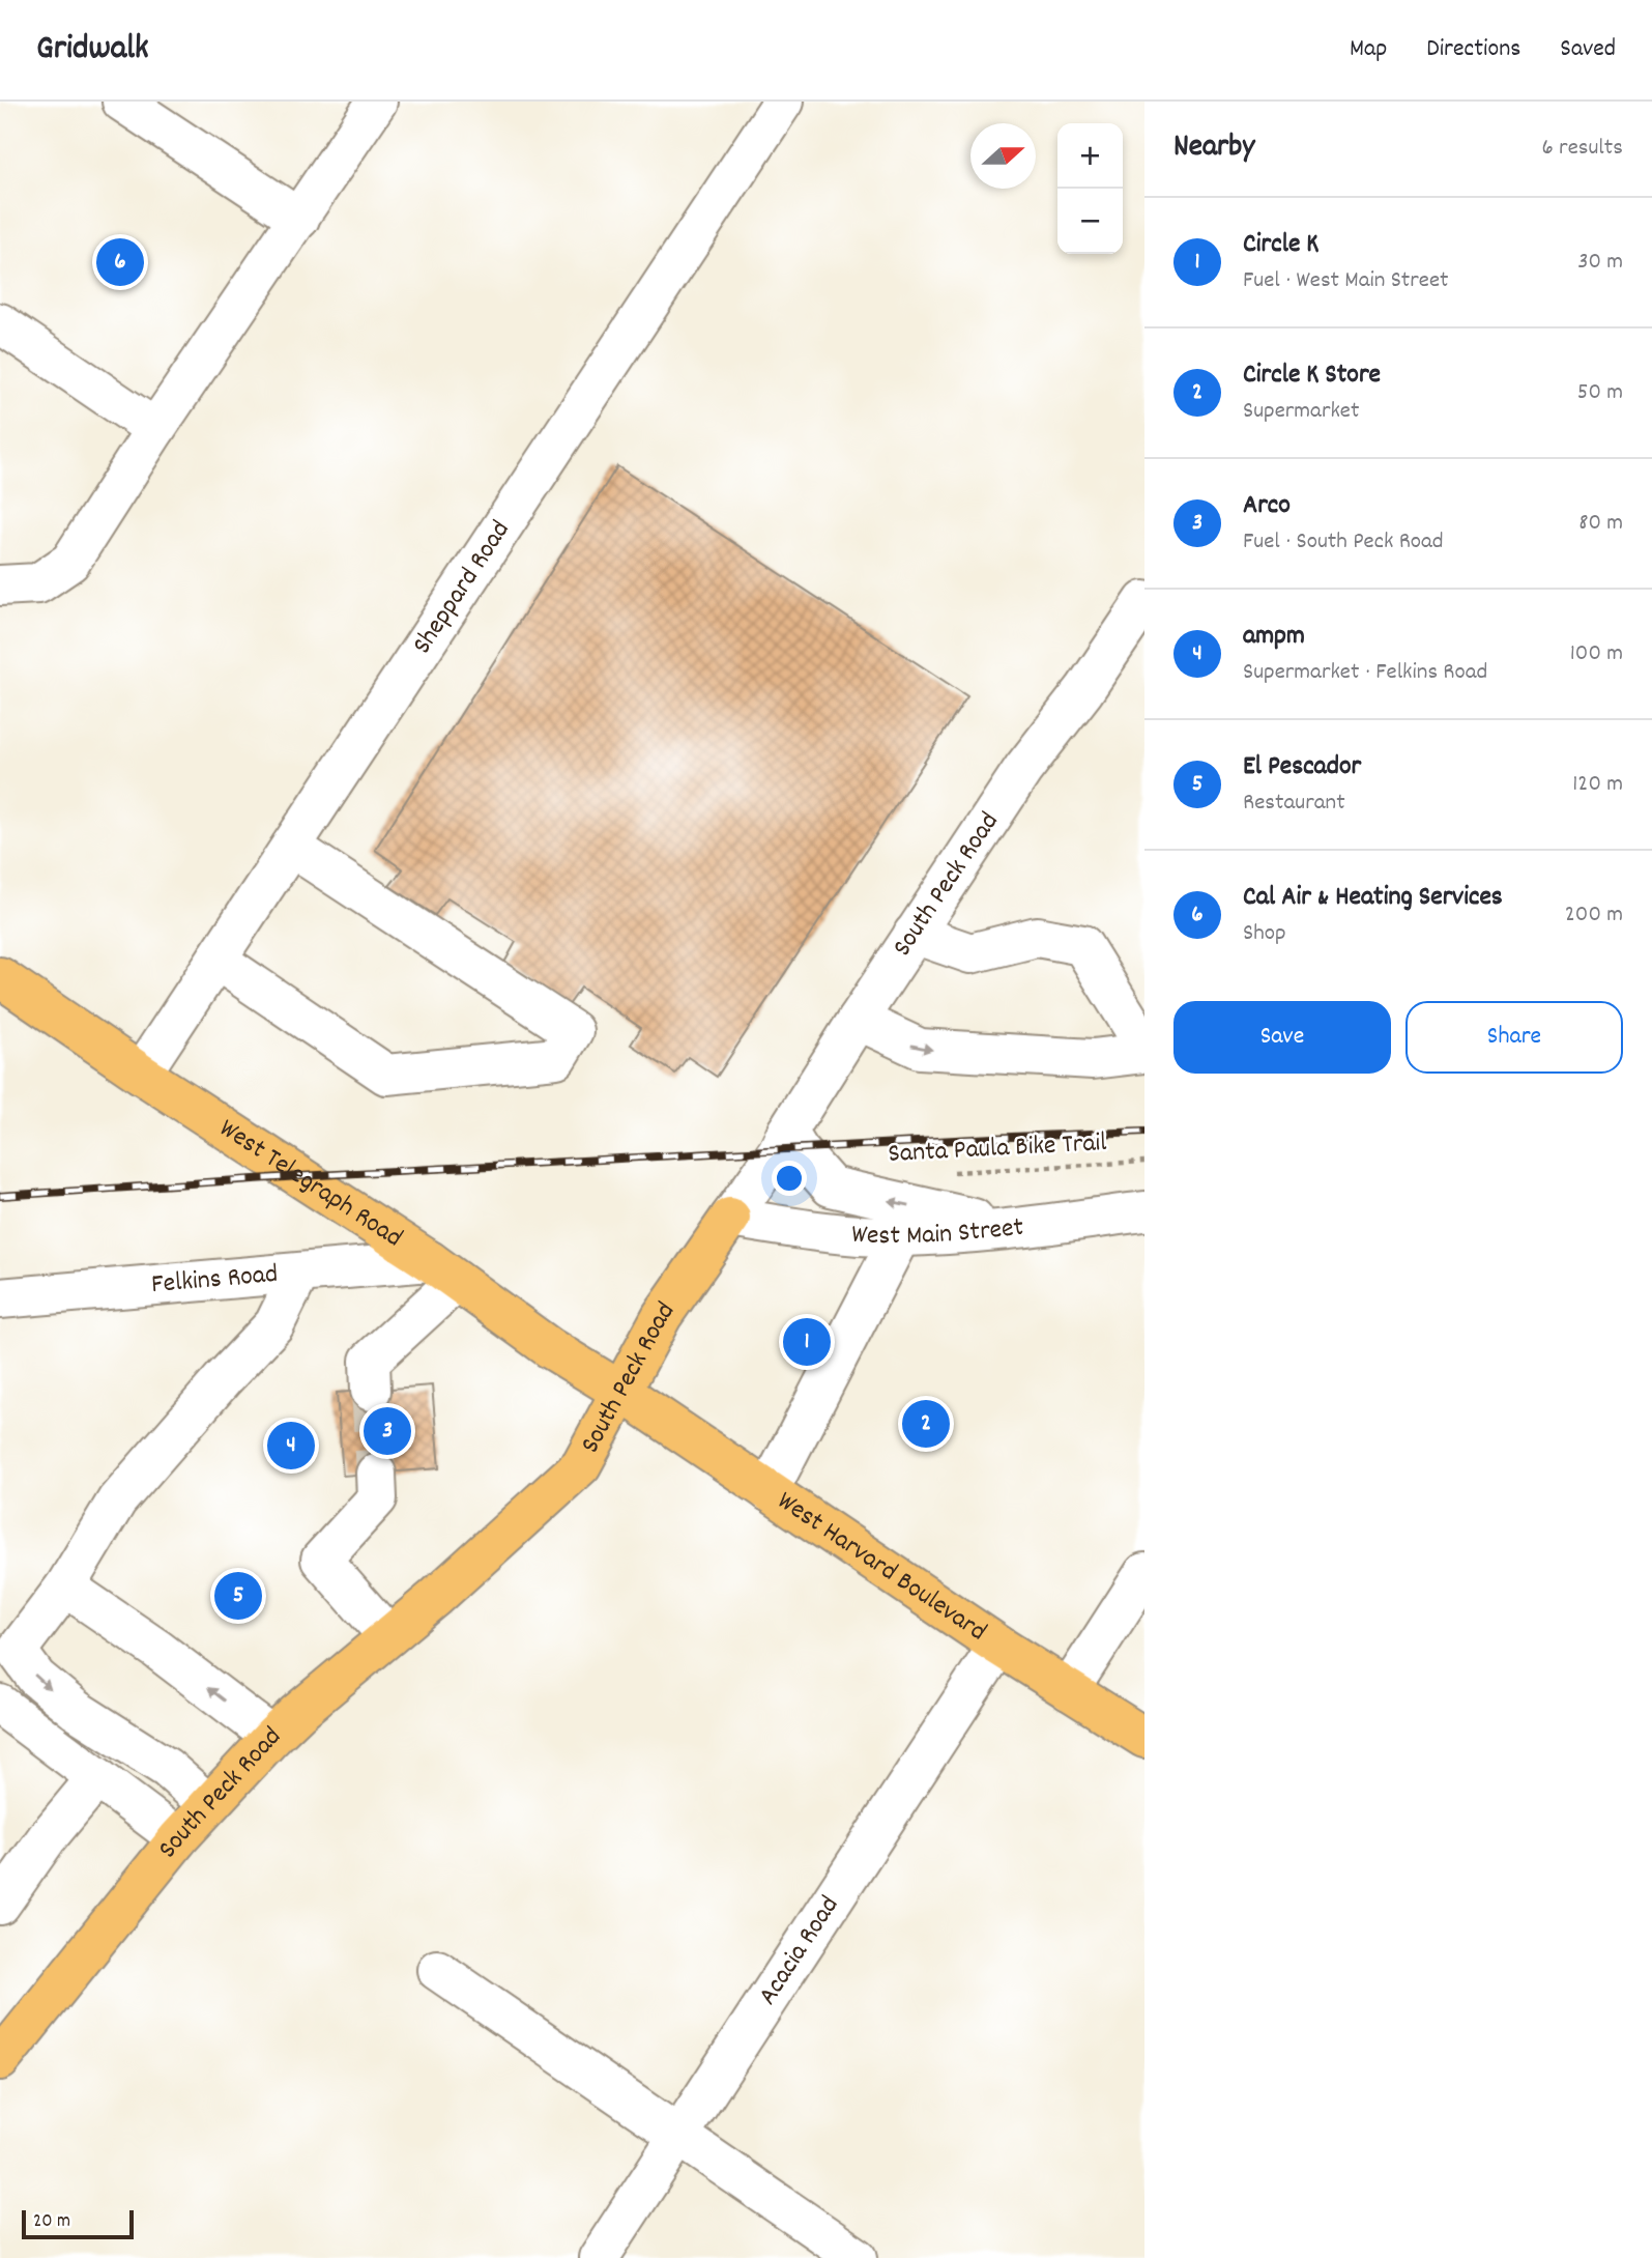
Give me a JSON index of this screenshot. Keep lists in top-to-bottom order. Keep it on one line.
{"streets":{"main road":["South Peck Road","West Telegraph Road","West Harvard Boulevard"],"street":["Sheppard Road","West Main Street","Felkins Road","Acacia Road"],"path":["Santa Paula Bike Trail"]},"crossings":[["Sheppard Road","West Telegraph Road"],["South Peck Road","West Telegraph Road"],["South Peck Road","West Main Street"],["South Peck Road","West Harvard Boulevard"],["West Telegraph Road","Felkins Road"],["West Telegraph Road","West Harvard Boulevard"],["West Harvard Boulevard","Acacia Road"]],"scale_bar":"20 m","north":"right","page":{"header":"Gridwalk","nav":["Map","Directions","Saved"],"heading":["Nearby","6 results"],"map_buttons":["+","−"],"list":[{"mark":"1","name":"Circle K","note":"Fuel · West Main Street","value":"30 m"},{"mark":"2","name":"Circle K Store","note":"Supermarket","value":"50 m"},{"mark":"3","name":"Arco","note":"Fuel · South Peck Road","value":"80 m"},{"mark":"4","name":"ampm","note":"Supermarket · Felkins Road","value":"100 m"},{"mark":"5","name":"El Pescador","note":"Restaurant","value":"120 m"},{"mark":"6","name":"Cal Air & Heating Services","note":"Shop","value":"200 m"}],"pins":["6","1","2","3","4","5"],"buttons":["Save","Share"],"scale":"20 m"}}
